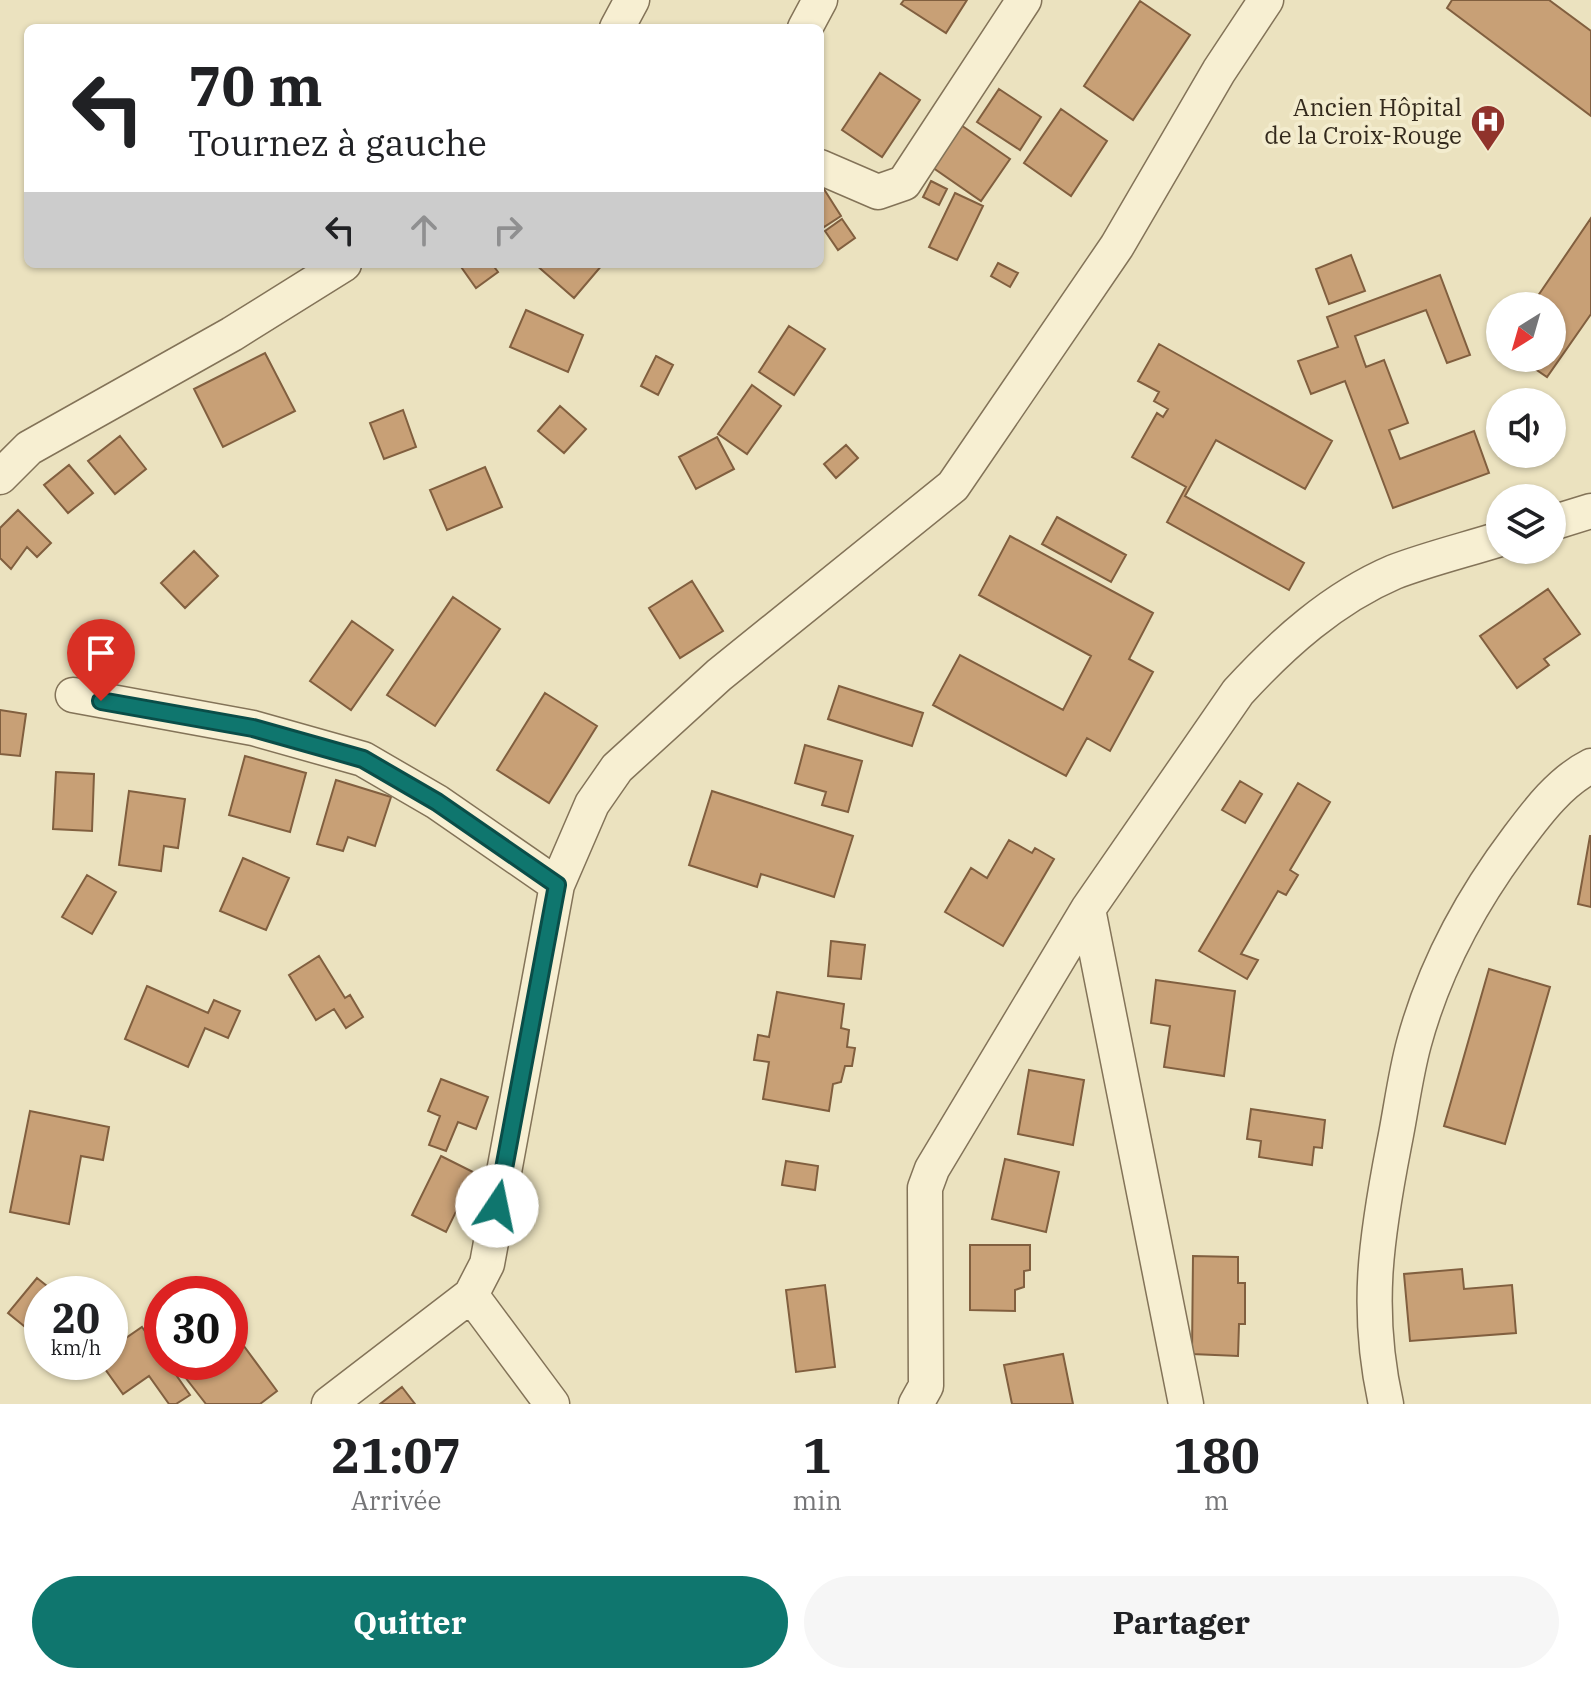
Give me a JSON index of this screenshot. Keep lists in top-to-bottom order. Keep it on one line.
{"places":{"hospital":["Ancien Hôpital de la Croix-Rouge"]},"north":"bottom left","page":{"turn":["70 m","Tournez à gauche"],"speed":"20 km/h","limit":"30","eta":["21:07","Arrivée","1","min","180","m"],"buttons":["Quitter","Partager"]}}
